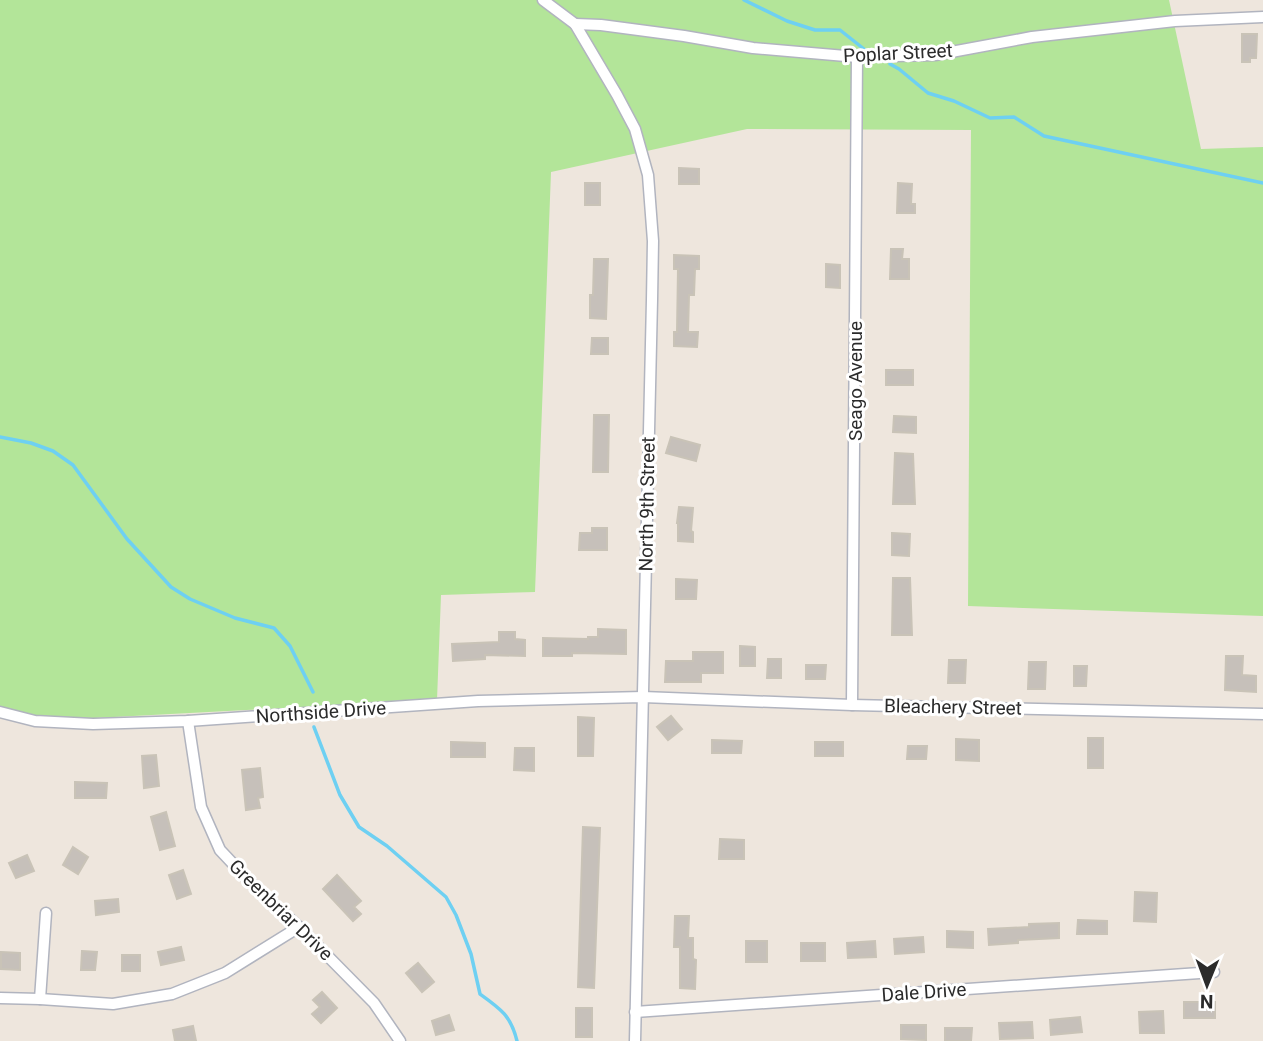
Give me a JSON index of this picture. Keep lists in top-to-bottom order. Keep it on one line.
{"streets":{"street":["Poplar Street","Seago Avenue","North 9th Street","Bleachery Street","Northside Drive","Greenbriar Drive","Dale Drive"]},"crossings":[["Poplar Street","Seago Avenue"],["Poplar Street","North 9th Street"],["Seago Avenue","Bleachery Street"],["North 9th Street","Bleachery Street"],["North 9th Street","Northside Drive"],["North 9th Street","Dale Drive"],["Bleachery Street","Northside Drive"],["Northside Drive","Greenbriar Drive"]],"north":"bottom"}
